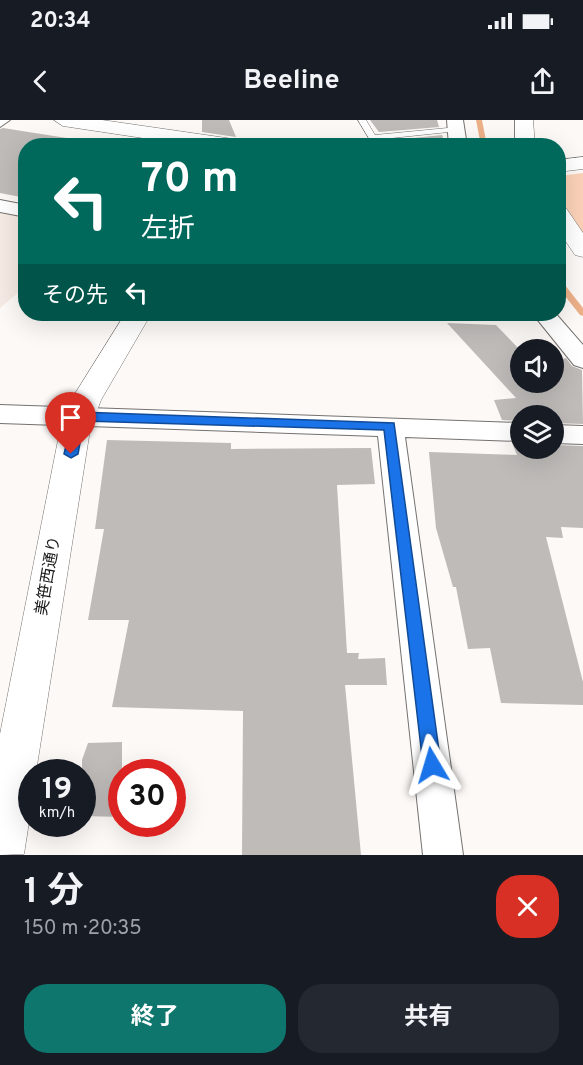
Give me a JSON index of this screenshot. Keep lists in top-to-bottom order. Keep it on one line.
{"streets":{"street":["美笹西通り"]},"page":{"status":"20:34","header":"Beeline","turn":["70 m","左折"],"then":"その先","speed":"19 km/h","limit":"30","heading":["1 分","150 m · 20:35"],"buttons":["終了","共有"]}}
